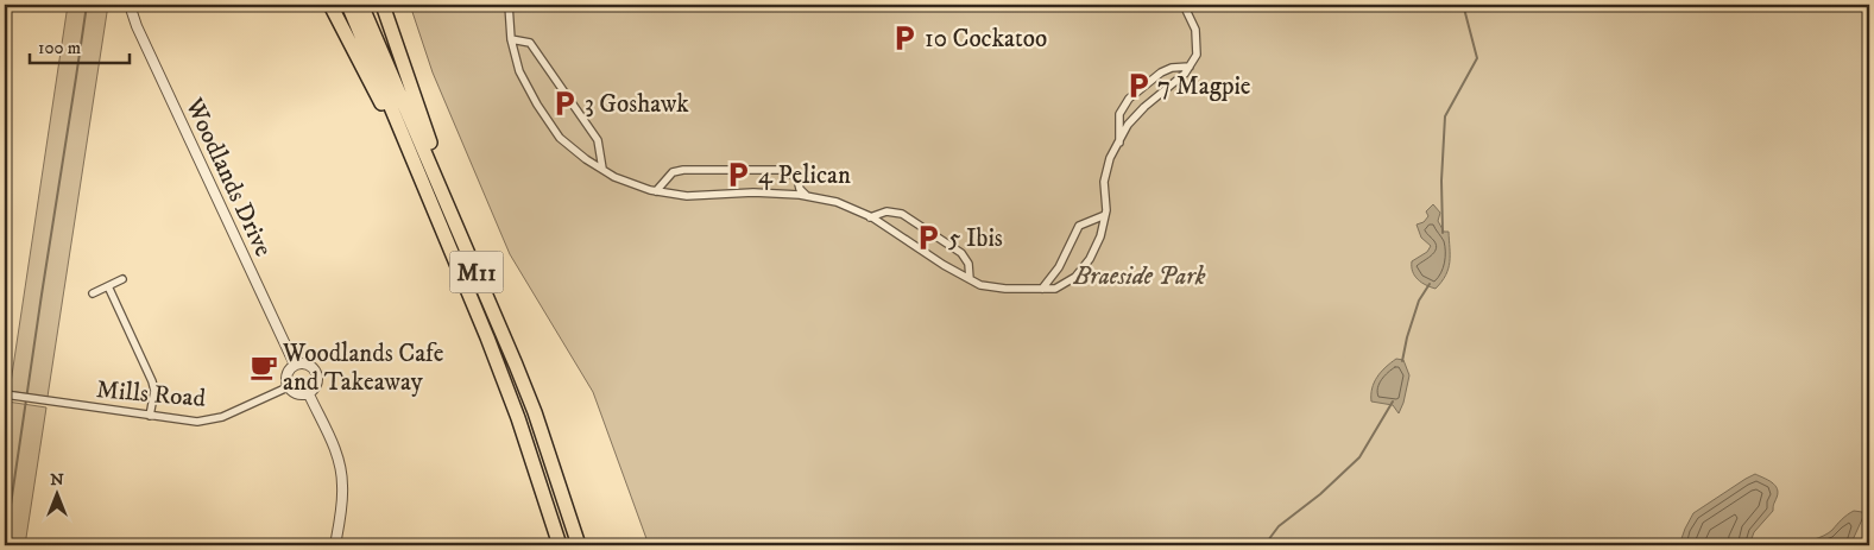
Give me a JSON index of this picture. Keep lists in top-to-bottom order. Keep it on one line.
{"streets":{"highway":["M11"],"street":["Woodlands Drive","Mills Road"]},"crossings":[["Woodlands Drive","Mills Road"]],"parks":["Braeside Park"],"places":{"parking":["10 Cockatoo","7 Magpie","3 Goshawk","4 Pelican","5 Ibis"],"cafe":["Woodlands Cafe and Takeaway"]},"scale_bar":"100 m","north":"top"}
